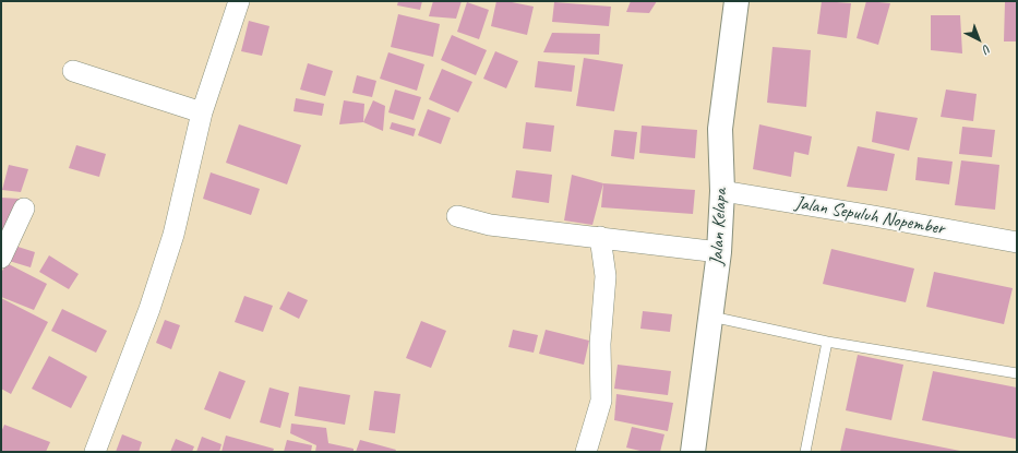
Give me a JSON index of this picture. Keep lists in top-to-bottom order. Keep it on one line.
{"streets":{"street":["Jalan Sepuluh Nopember","Jalan Kelapa"]},"crossings":[["Jalan Sepuluh Nopember","Jalan Kelapa"]],"north":"bottom right"}
